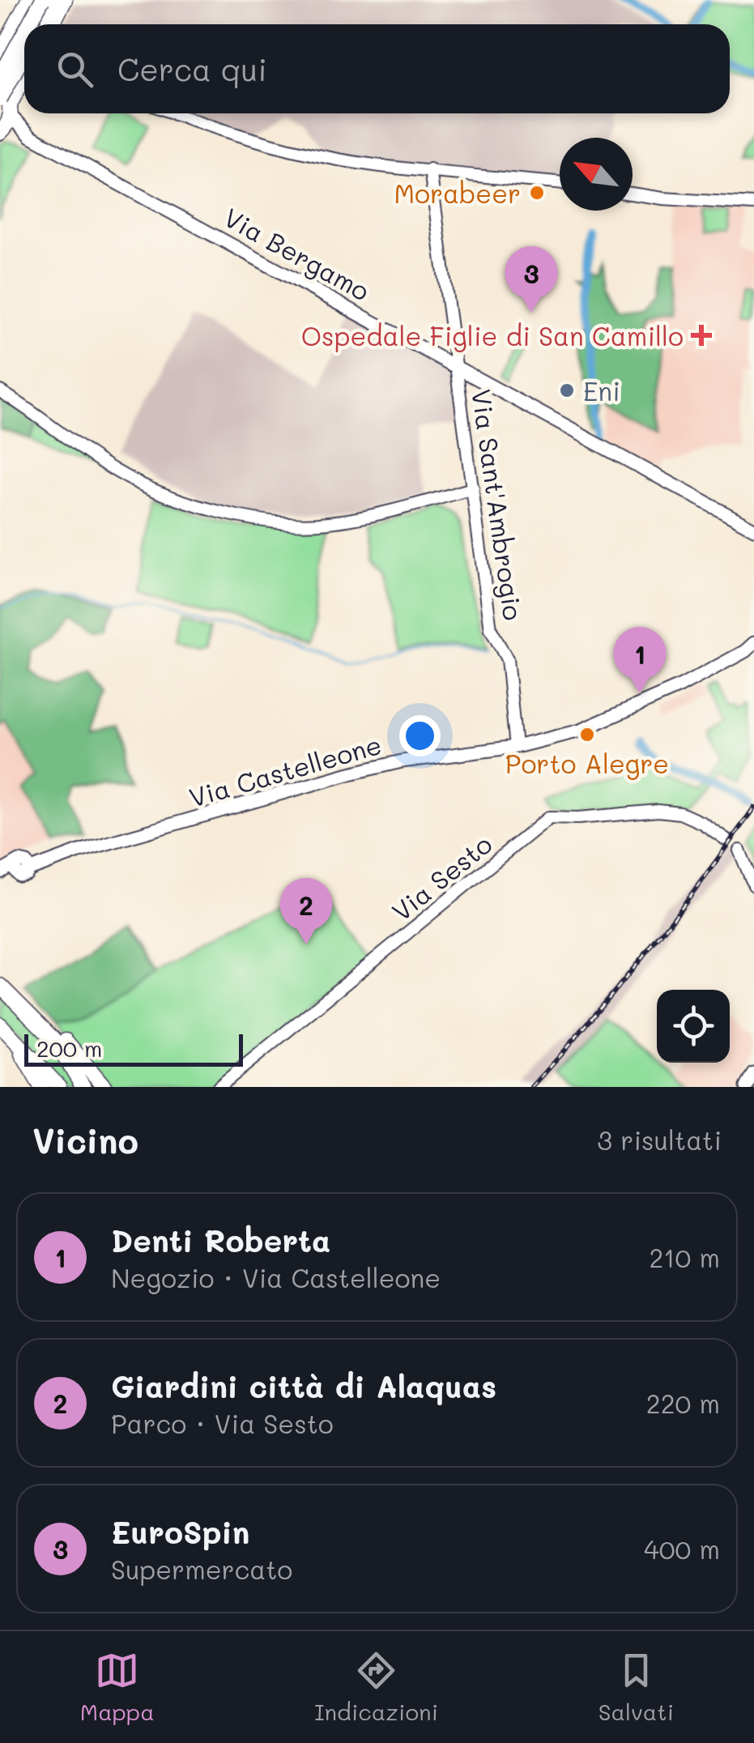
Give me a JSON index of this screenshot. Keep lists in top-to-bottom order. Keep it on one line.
{"streets":{"main road":["Via Bergamo","Via Castelleone"],"street":["Via Sant'Ambrogio","Via Sesto"]},"crossings":[["Via Bergamo","Via Sant'Ambrogio"],["Via Sant'Ambrogio","Via Castelleone"]],"places":{"other":["Morabeer","Eni","Porto Alegre"],"health":["Ospedale Figlie di San Camillo"]},"scale_bar":"200 m","north":"top left","page":{"search":"Cerca qui","pins":["3","1","2"],"scale":"200 m","heading":["Vicino","3 risultati"],"list":[{"mark":"1","name":"Denti Roberta","note":"Negozio · Via Castelleone","value":"210 m"},{"mark":"2","name":"Giardini città di Alaquas","note":"Parco · Via Sesto","value":"220 m"},{"mark":"3","name":"EuroSpin","note":"Supermercato","value":"400 m"}],"nav":["Mappa","Indicazioni","Salvati"]}}
